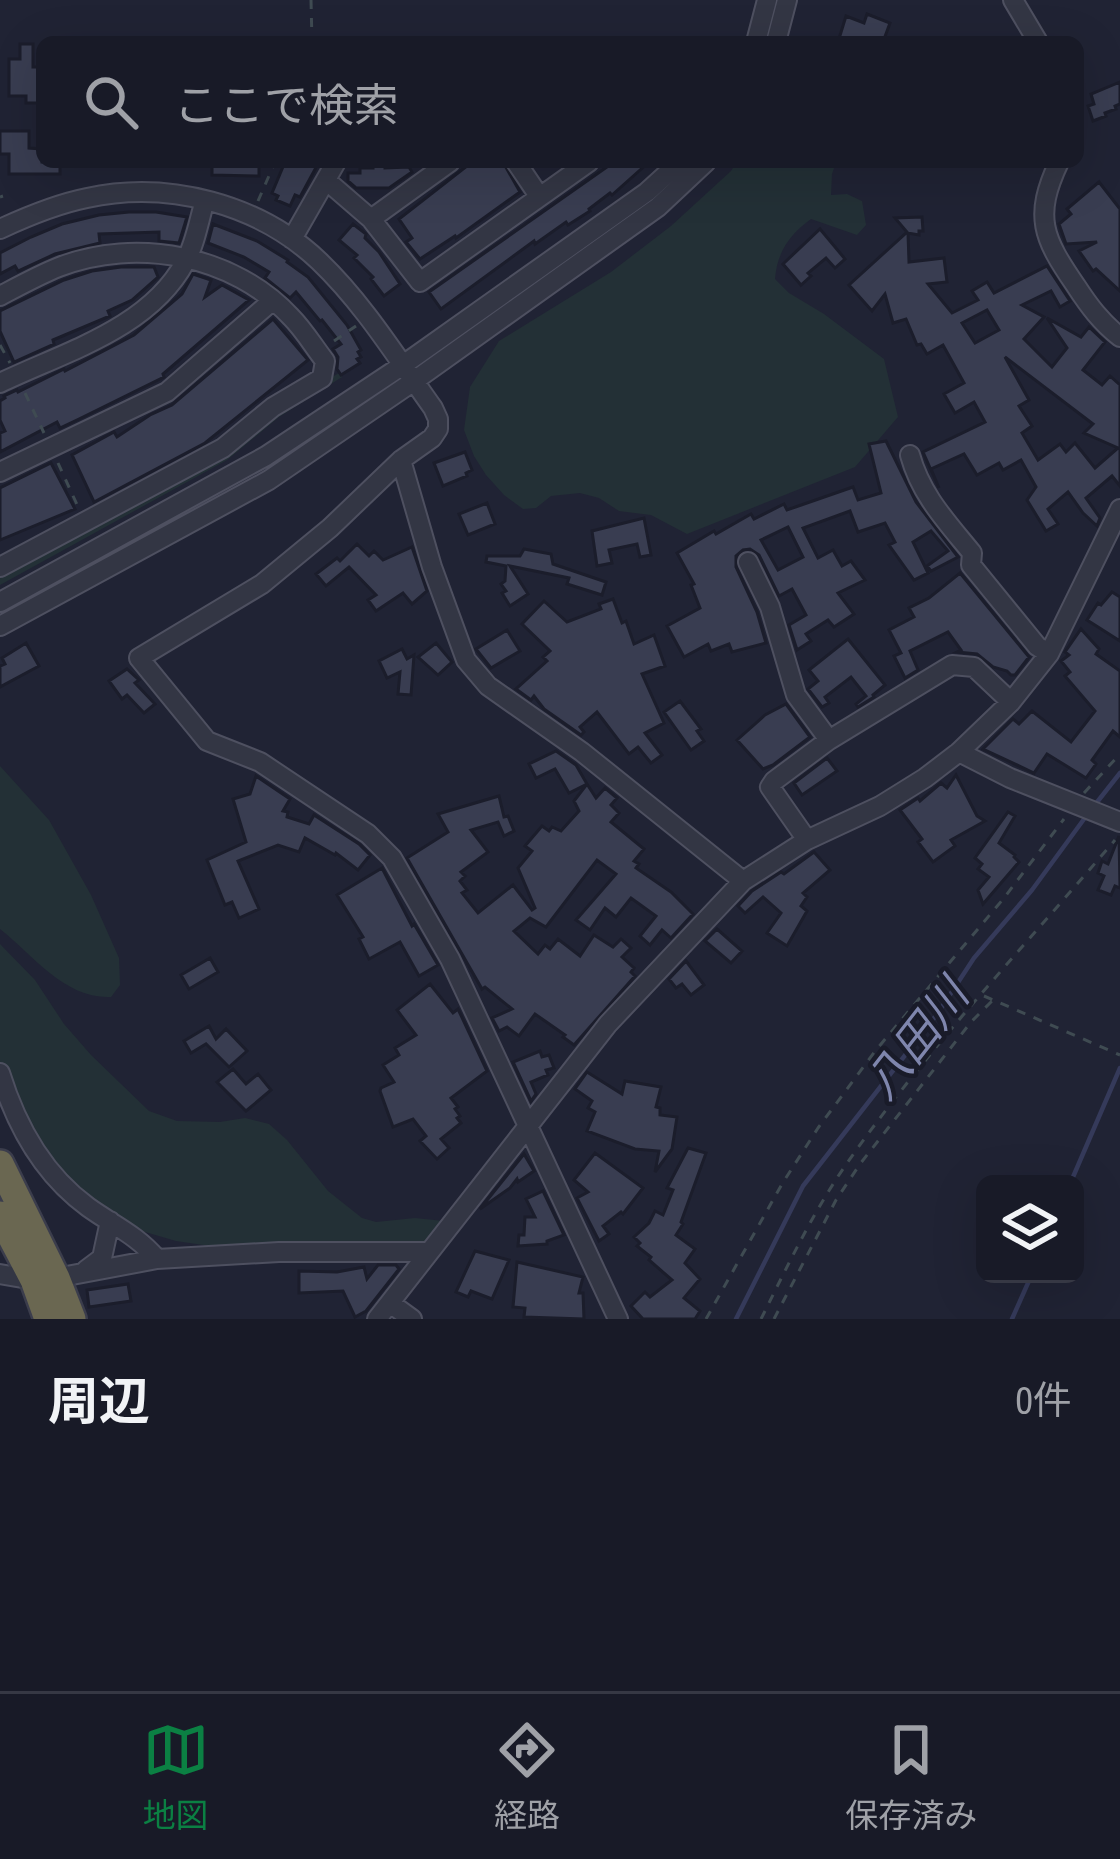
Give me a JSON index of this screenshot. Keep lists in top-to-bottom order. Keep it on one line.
{"water":["八田川"],"page":{"search":"ここで検索","heading":["周辺","0件"],"nav":["地図","経路","保存済み"]}}
